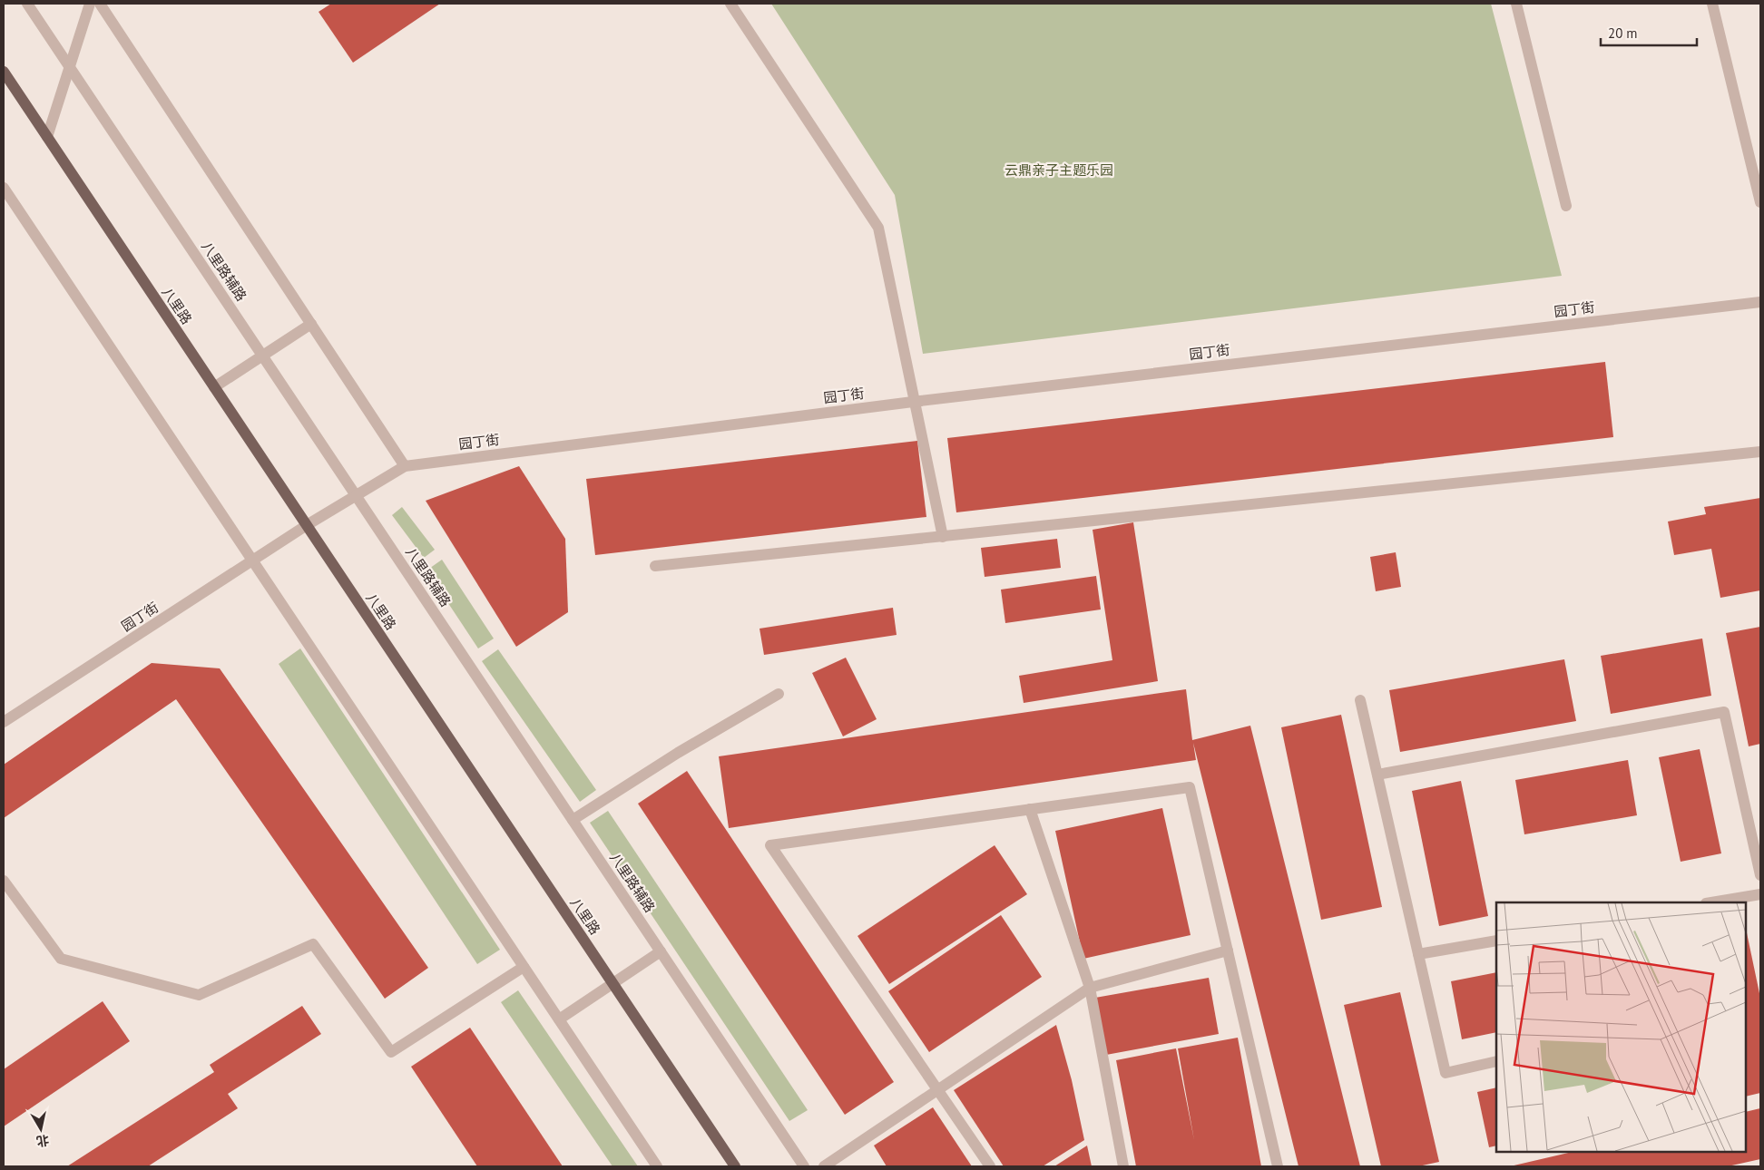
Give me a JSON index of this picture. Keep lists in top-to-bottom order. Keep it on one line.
{"streets":{"main road":["八里路"],"street":["八里路辅路","园丁街"]},"crossings":[["八里路辅路","园丁街"],["八里路","园丁街"]],"parks":["云鼎亲子主题乐园"],"scale_bar":"20 m","north":"bottom"}
